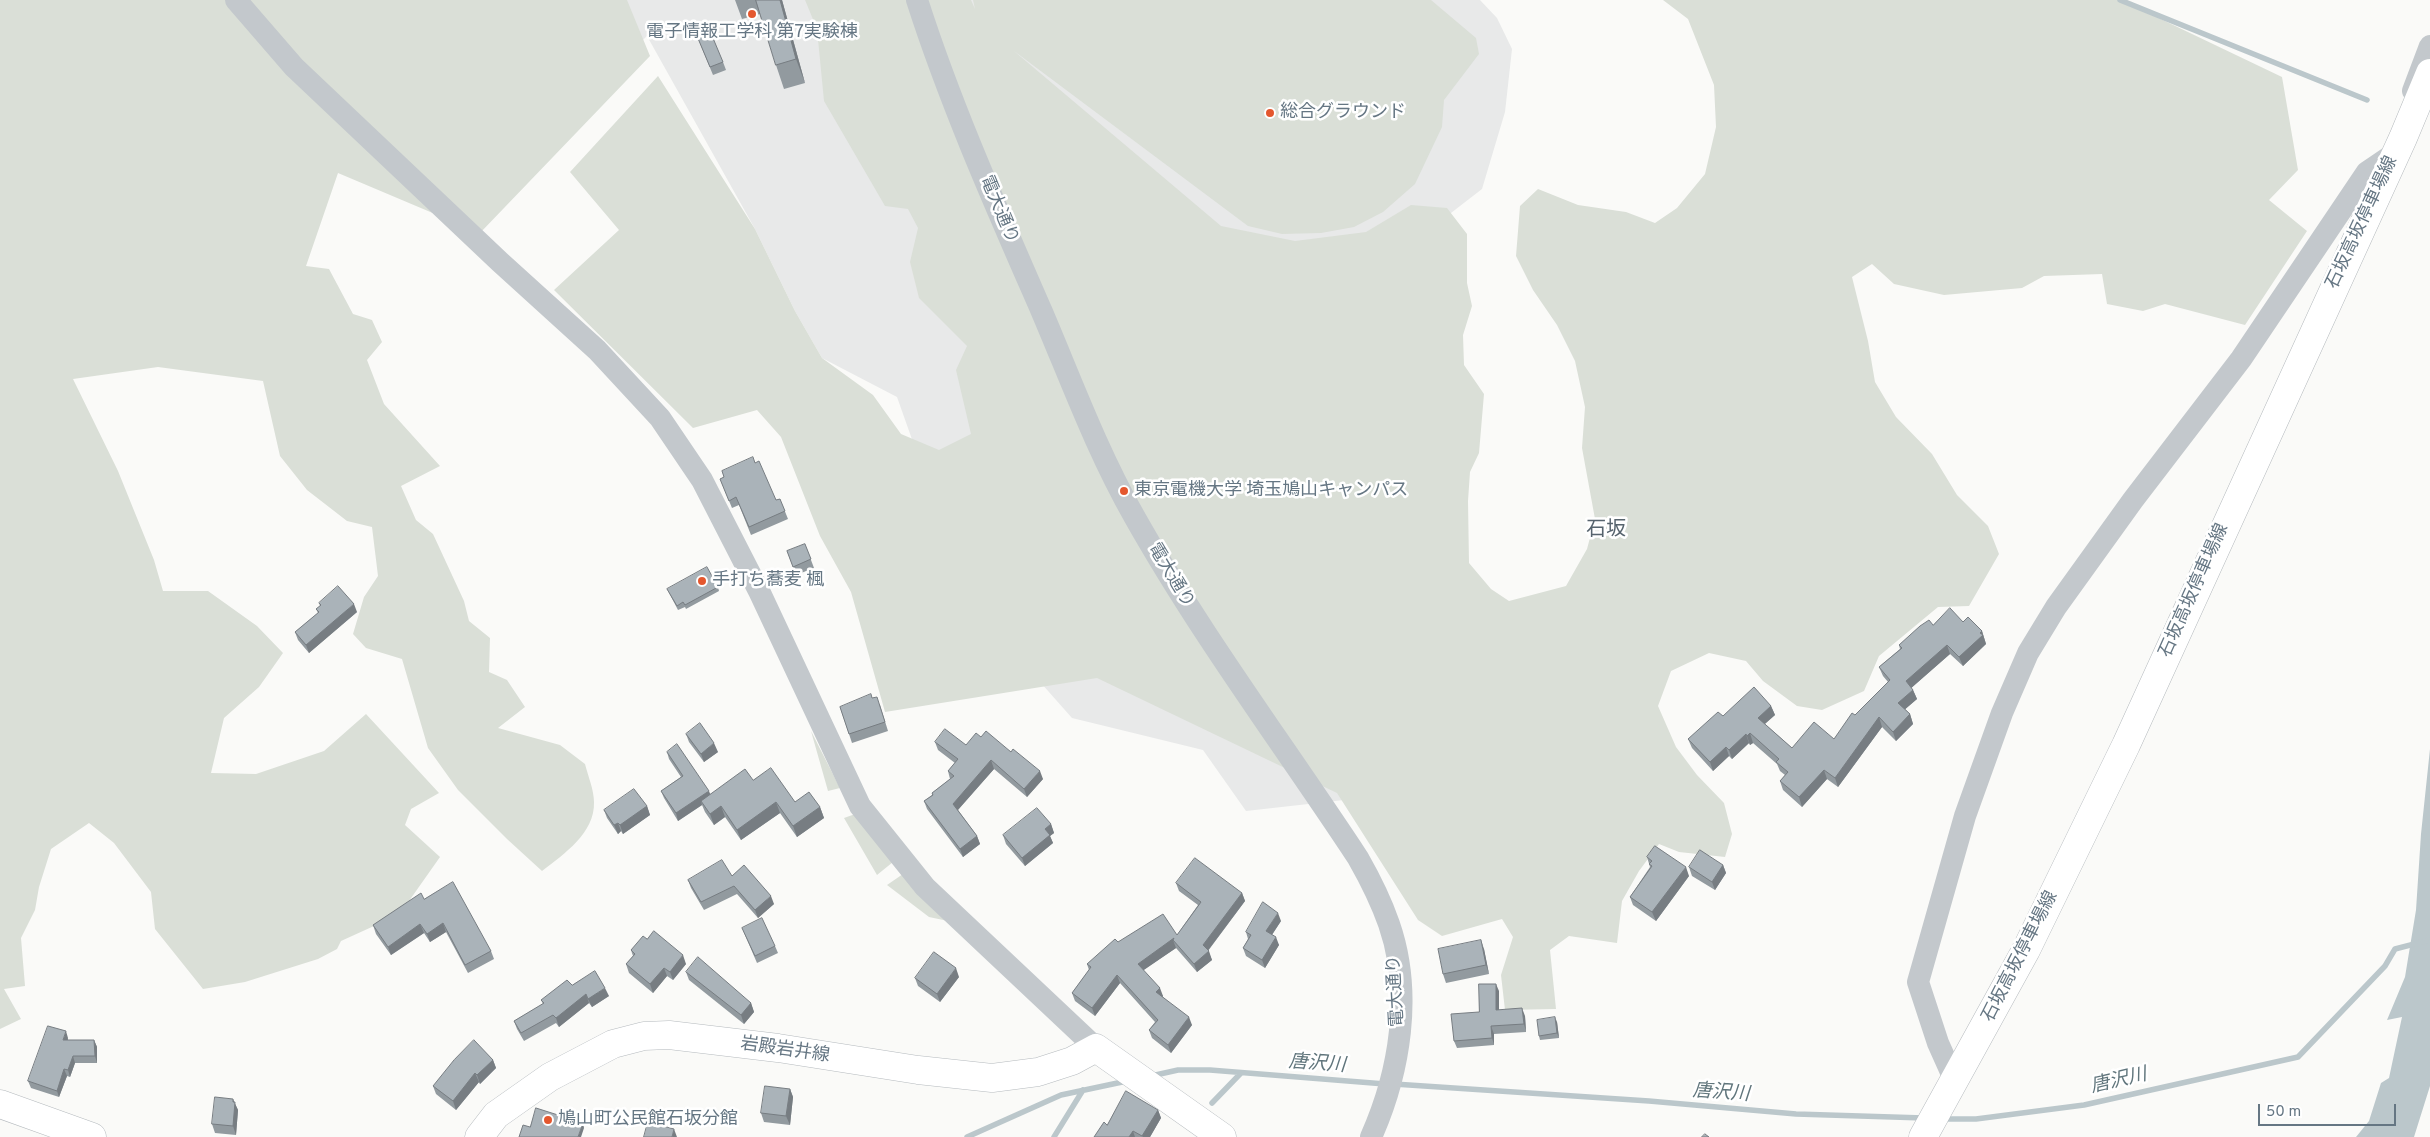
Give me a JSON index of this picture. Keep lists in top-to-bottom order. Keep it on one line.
{"streets":{"main road":["石坂高坂停車場線","岩殿岩井線"],"street":["電大通り"]},"districts":["石坂"],"water":["唐沢川"],"places":["電子情報工学科 第7実験棟","総合グラウンド","東京電機大学 埼玉鳩山キャンパス","手打ち蕎麦 楓","鳩山町公民館石坂分館"],"scale_bar":"50 m"}
